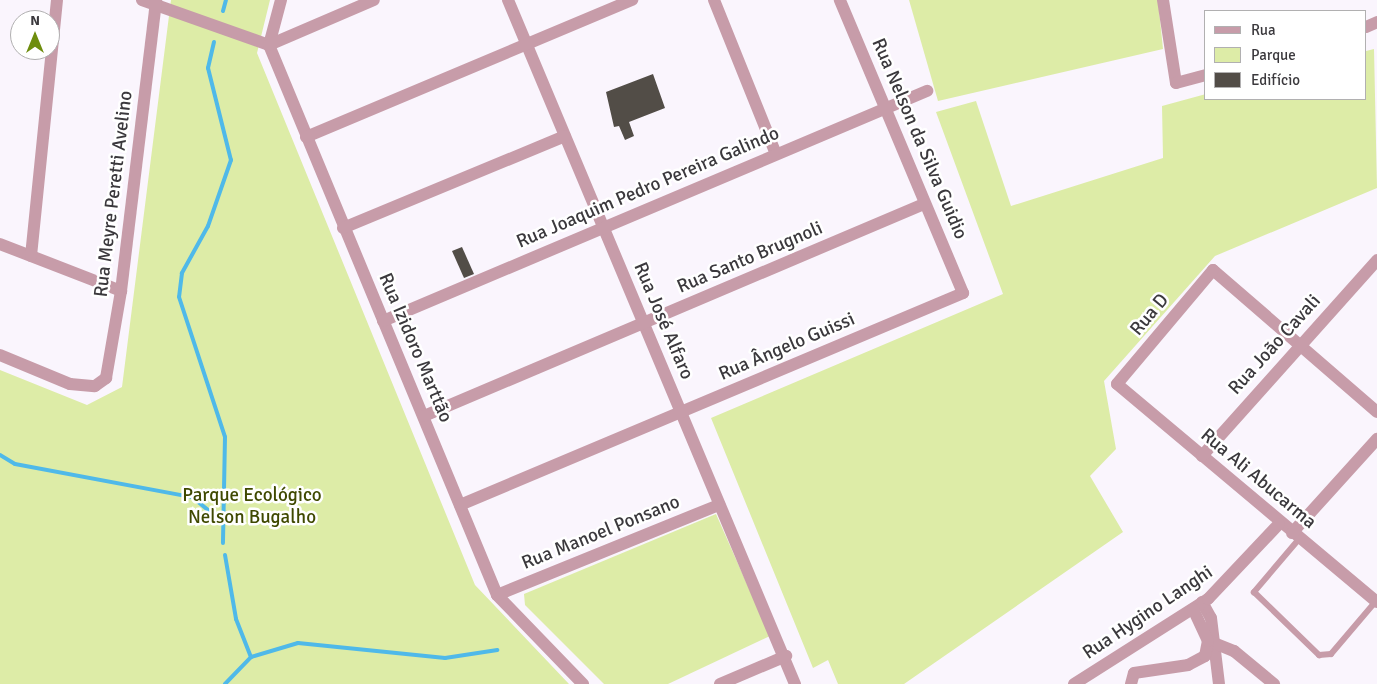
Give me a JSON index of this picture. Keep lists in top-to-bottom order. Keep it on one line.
{"streets":{"street":["Rua Nelson da Silva Guidio","Rua Joaquim Pedro Pereira Galindo","Rua Meyre Peretti Avelino","Rua Santo Brugnoli","Rua D","Rua José Alfaro","Rua João Cavali","Rua Ângelo Guissi","Rua Izidoro Marttão","Rua Ali Abucarma","Rua Manoel Ponsano","Rua Hygino Langhi"]},"crossings":[["Rua Nelson da Silva Guidio","Rua Joaquim Pedro Pereira Galindo"],["Rua Nelson da Silva Guidio","Rua Santo Brugnoli"],["Rua Nelson da Silva Guidio","Rua Ângelo Guissi"],["Rua Joaquim Pedro Pereira Galindo","Rua José Alfaro"],["Rua Joaquim Pedro Pereira Galindo","Rua Izidoro Marttão"],["Rua Santo Brugnoli","Rua José Alfaro"],["Rua Santo Brugnoli","Rua Izidoro Marttão"],["Rua D","Rua João Cavali"],["Rua D","Rua Ali Abucarma"],["Rua José Alfaro","Rua Ângelo Guissi"],["Rua José Alfaro","Rua Manoel Ponsano"],["Rua João Cavali","Rua Ali Abucarma"],["Rua Ângelo Guissi","Rua Izidoro Marttão"],["Rua Izidoro Marttão","Rua Manoel Ponsano"],["Rua Ali Abucarma","Rua Hygino Langhi"]],"parks":["Parque Ecológico Nelson Bugalho"],"legend":["Rua","Parque","Edifício"],"north":"top"}
